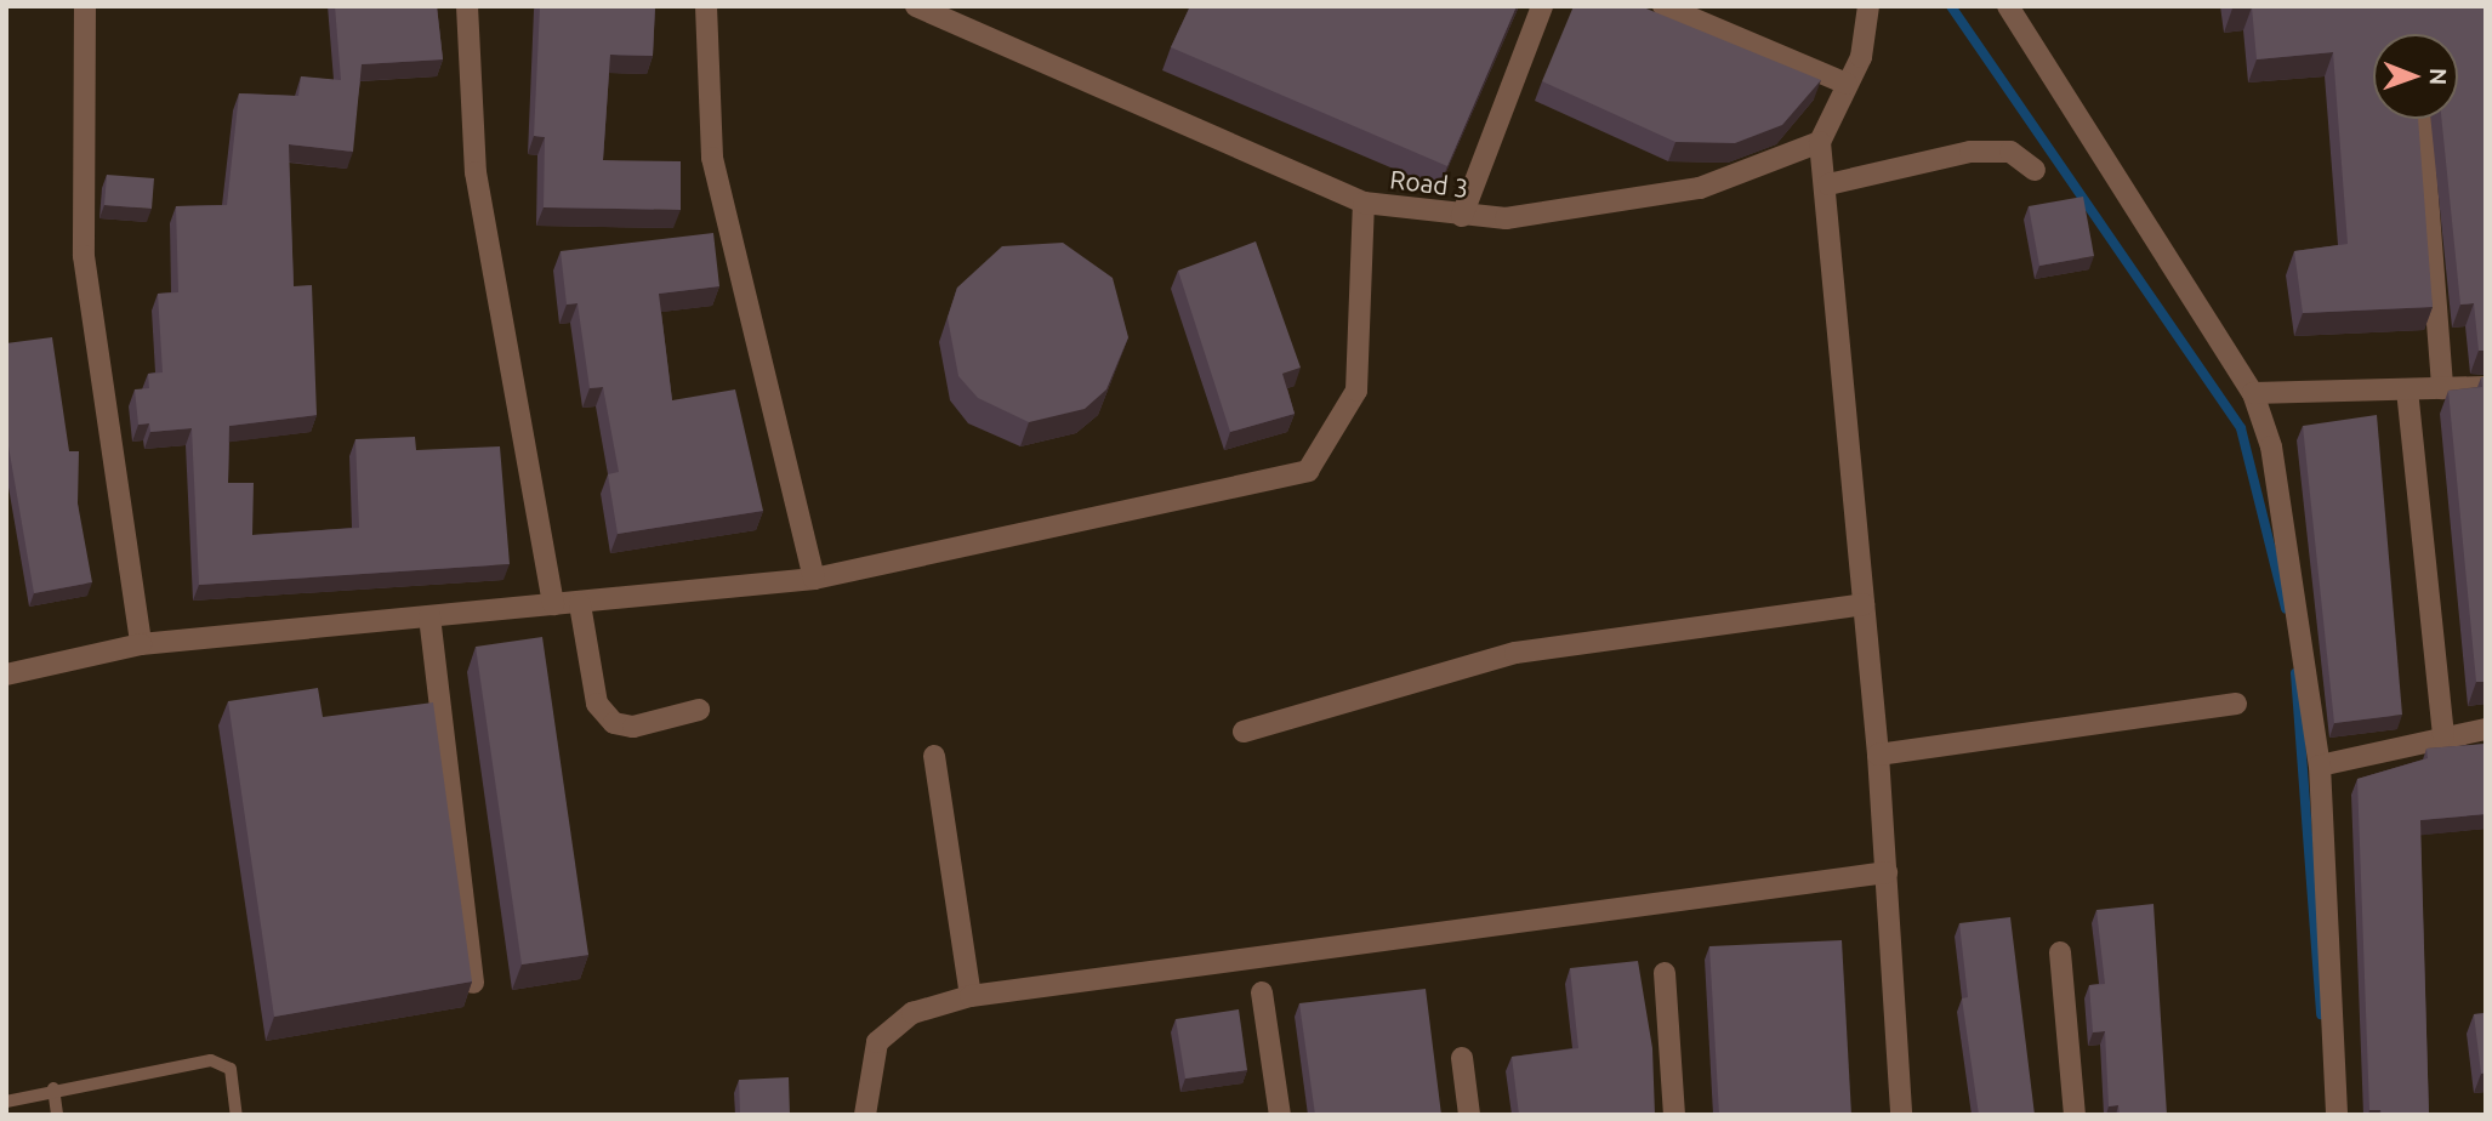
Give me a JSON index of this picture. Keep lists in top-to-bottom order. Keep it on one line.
{"streets":{"street":["Road 3"]},"north":"right"}
